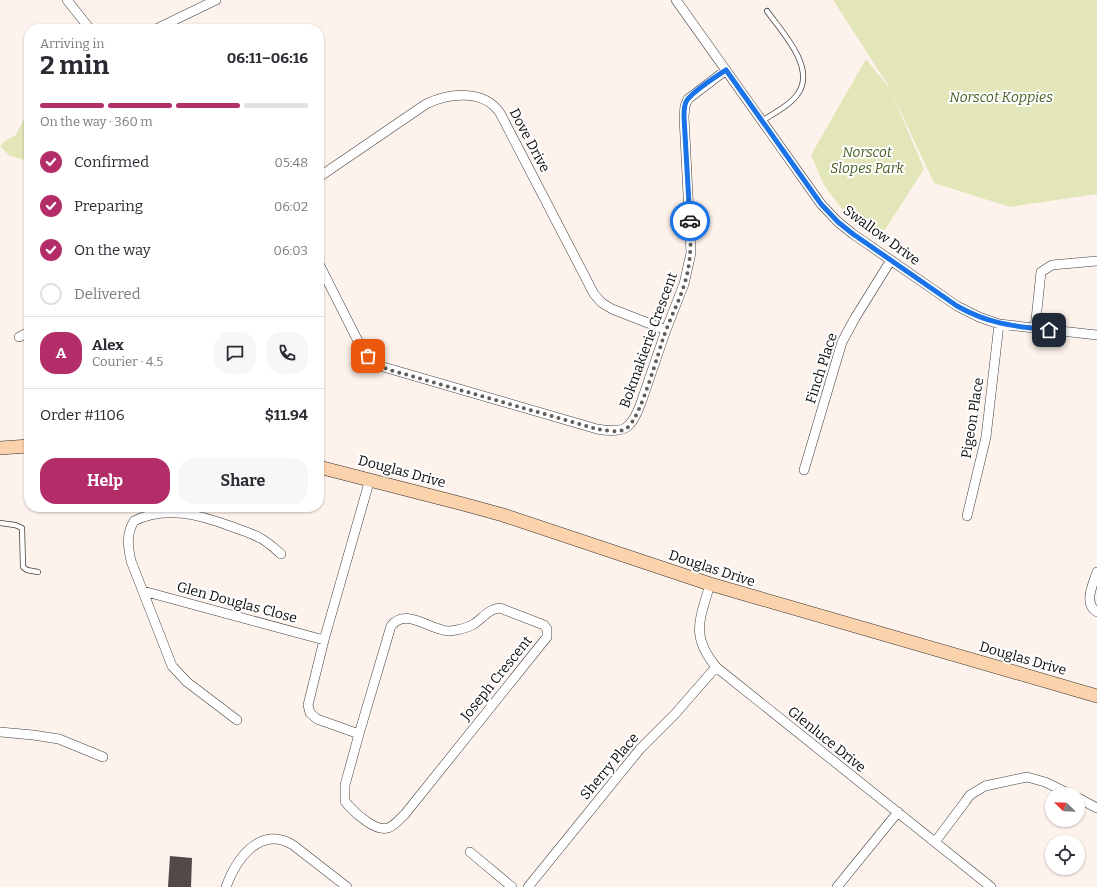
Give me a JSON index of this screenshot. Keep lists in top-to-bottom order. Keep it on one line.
{"streets":{"street":["Dove Drive","Swallow Drive","Bokmakierie Crescent","Finch Place","Pigeon Place","Douglas Drive","Glen Douglas Close","Joseph Crescent","Glenluce Drive","Sherry Place"]},"crossings":[["Dove Drive","Bokmakierie Crescent"],["Swallow Drive","Bokmakierie Crescent"],["Swallow Drive","Finch Place"],["Swallow Drive","Pigeon Place"],["Douglas Drive","Glenluce Drive"],["Glenluce Drive","Sherry Place"]],"parks":["Norscot Koppies","Norscot Slopes Park"],"north":"top left","page":{"heading":["2 min","Arriving in","06:11–06:16"],"panel":["Alex","Courier · 4.5","Order #1106","$11.94"],"bar":"On the way · 360 m","list":[["Confirmed","05:48"],["Preparing","06:02"],["On the way","06:03"],"Delivered"],"round":"A","buttons":["Help","Share"]}}
